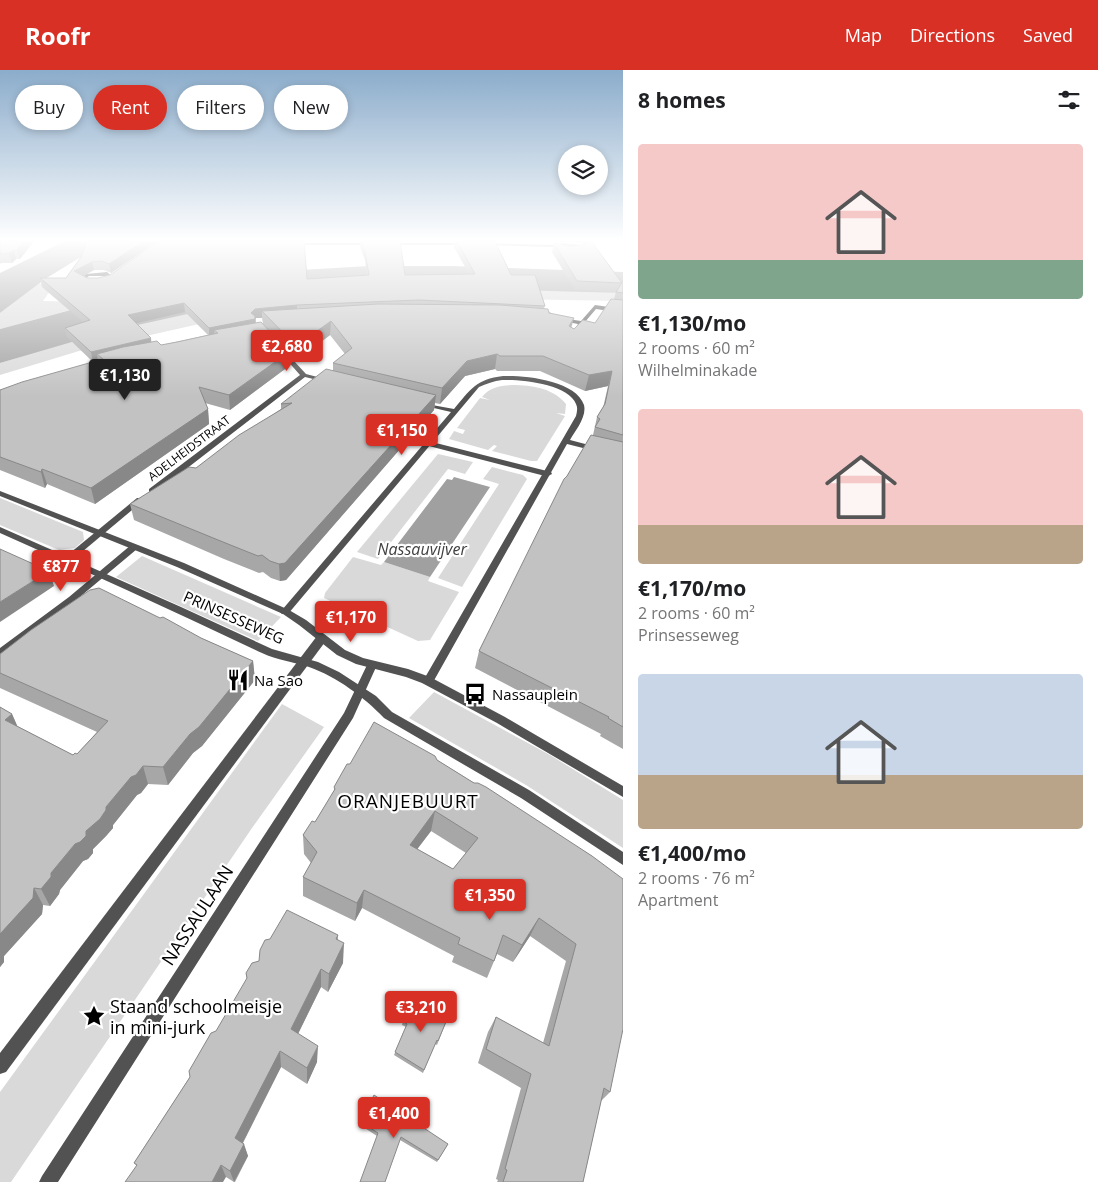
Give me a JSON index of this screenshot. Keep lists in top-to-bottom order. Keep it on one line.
{"streets":{"street":["ADELHEIDSTRAAT","PRINSESSEWEG","NASSAULAAN"]},"crossings":[["ADELHEIDSTRAAT","PRINSESSEWEG"],["PRINSESSEWEG","NASSAULAAN"]],"districts":["ORANJEBUURT"],"water":["Nassauvijver"],"places":{"restaurant":["Na Sao"],"bus stop":["Nassauplein"],"place":["Staand schoolmeisje in mini-jurk"]},"page":{"header":"Roofr","nav":["Map","Directions","Saved"],"heading":"8 homes","chip":["Buy","Rent","Filters","New"],"list":[{"name":"€1,130/mo","note":"2 rooms · 60 m² · Wilhelminakade"},{"name":"€1,170/mo","note":"2 rooms · 60 m² · Prinsesseweg"},{"name":"€1,400/mo","note":"2 rooms · 76 m² · Apartment"}],"price":["€2,680","€1,130","€1,150","€877","€1,170","€1,350","€3,210","€1,400"]}}
